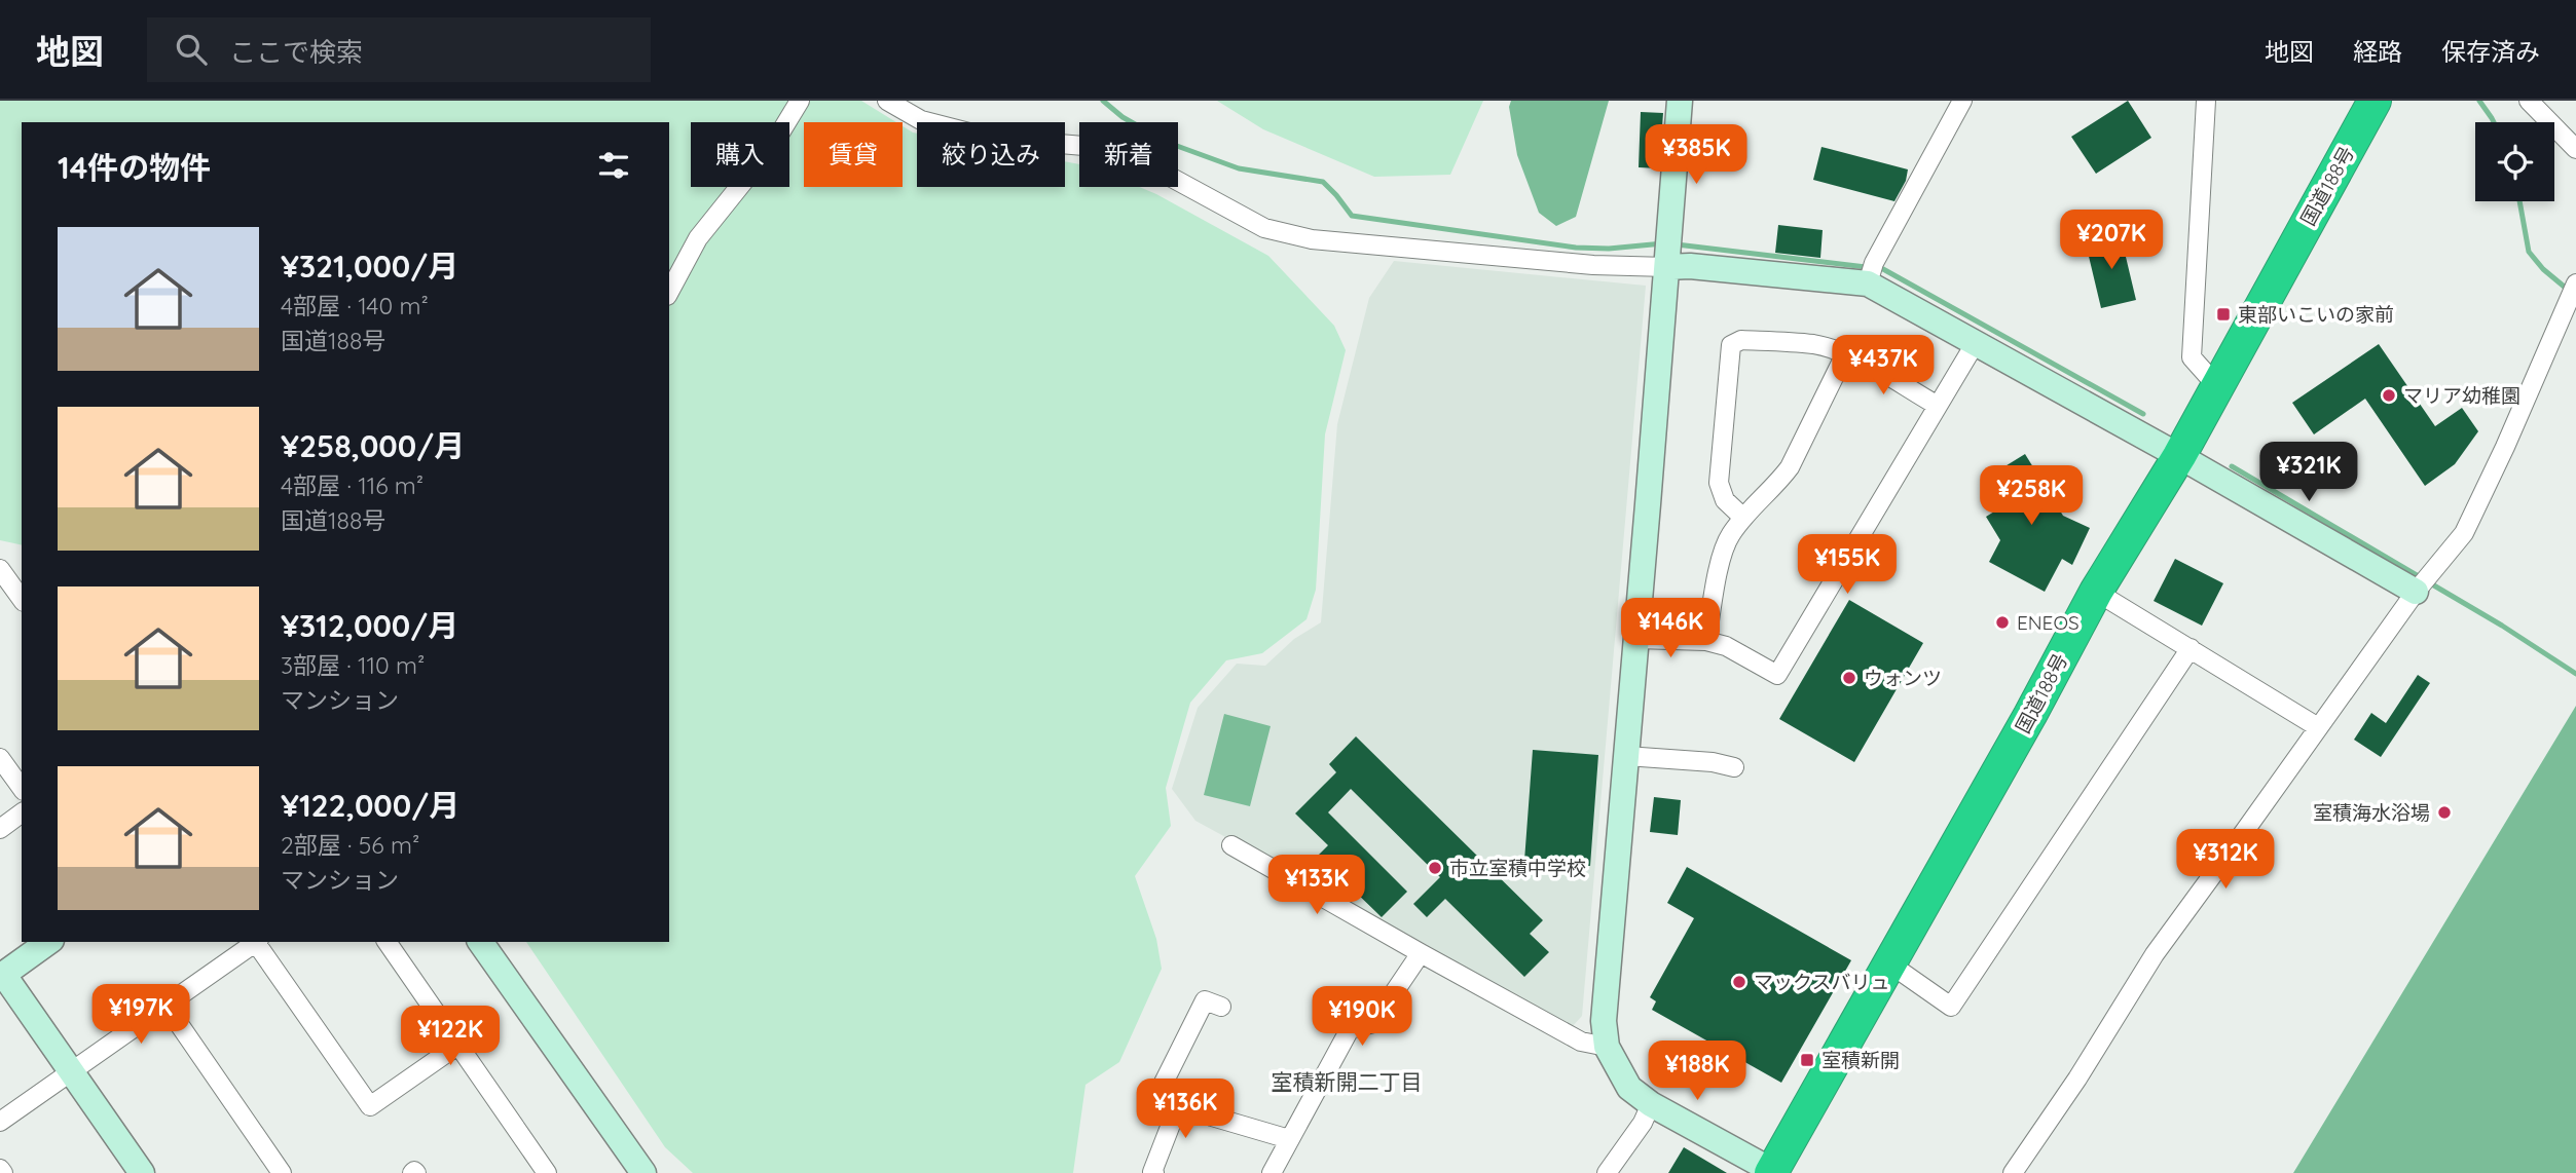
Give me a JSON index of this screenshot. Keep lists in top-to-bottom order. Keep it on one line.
{"streets":{"highway":["国道188号"]},"districts":["室積新開二丁目"],"places":{"transit":["東部いこいの家前","室積新開"],"other":["マリア幼稚園","ENEOS","ウォンツ","室積海水浴場","市立室積中学校","マックスバリュ"]},"page":{"header":"地図","search":"ここで検索","nav":["地図","経路","保存済み"],"chip":["購入","賃貸","絞り込み","新着"],"heading":"14件の物件","price":["¥385K","¥207K","¥437K","¥321K","¥258K","¥155K","¥146K","¥312K","¥133K","¥197K","¥190K","¥122K","¥188K","¥136K"],"list":[{"name":"¥321,000/月","note":"4部屋 · 140 m² · 国道188号"},{"name":"¥258,000/月","note":"4部屋 · 116 m² · 国道188号"},{"name":"¥312,000/月","note":"3部屋 · 110 m² · マンション"},{"name":"¥122,000/月","note":"2部屋 · 56 m² · マンション"}]}}
